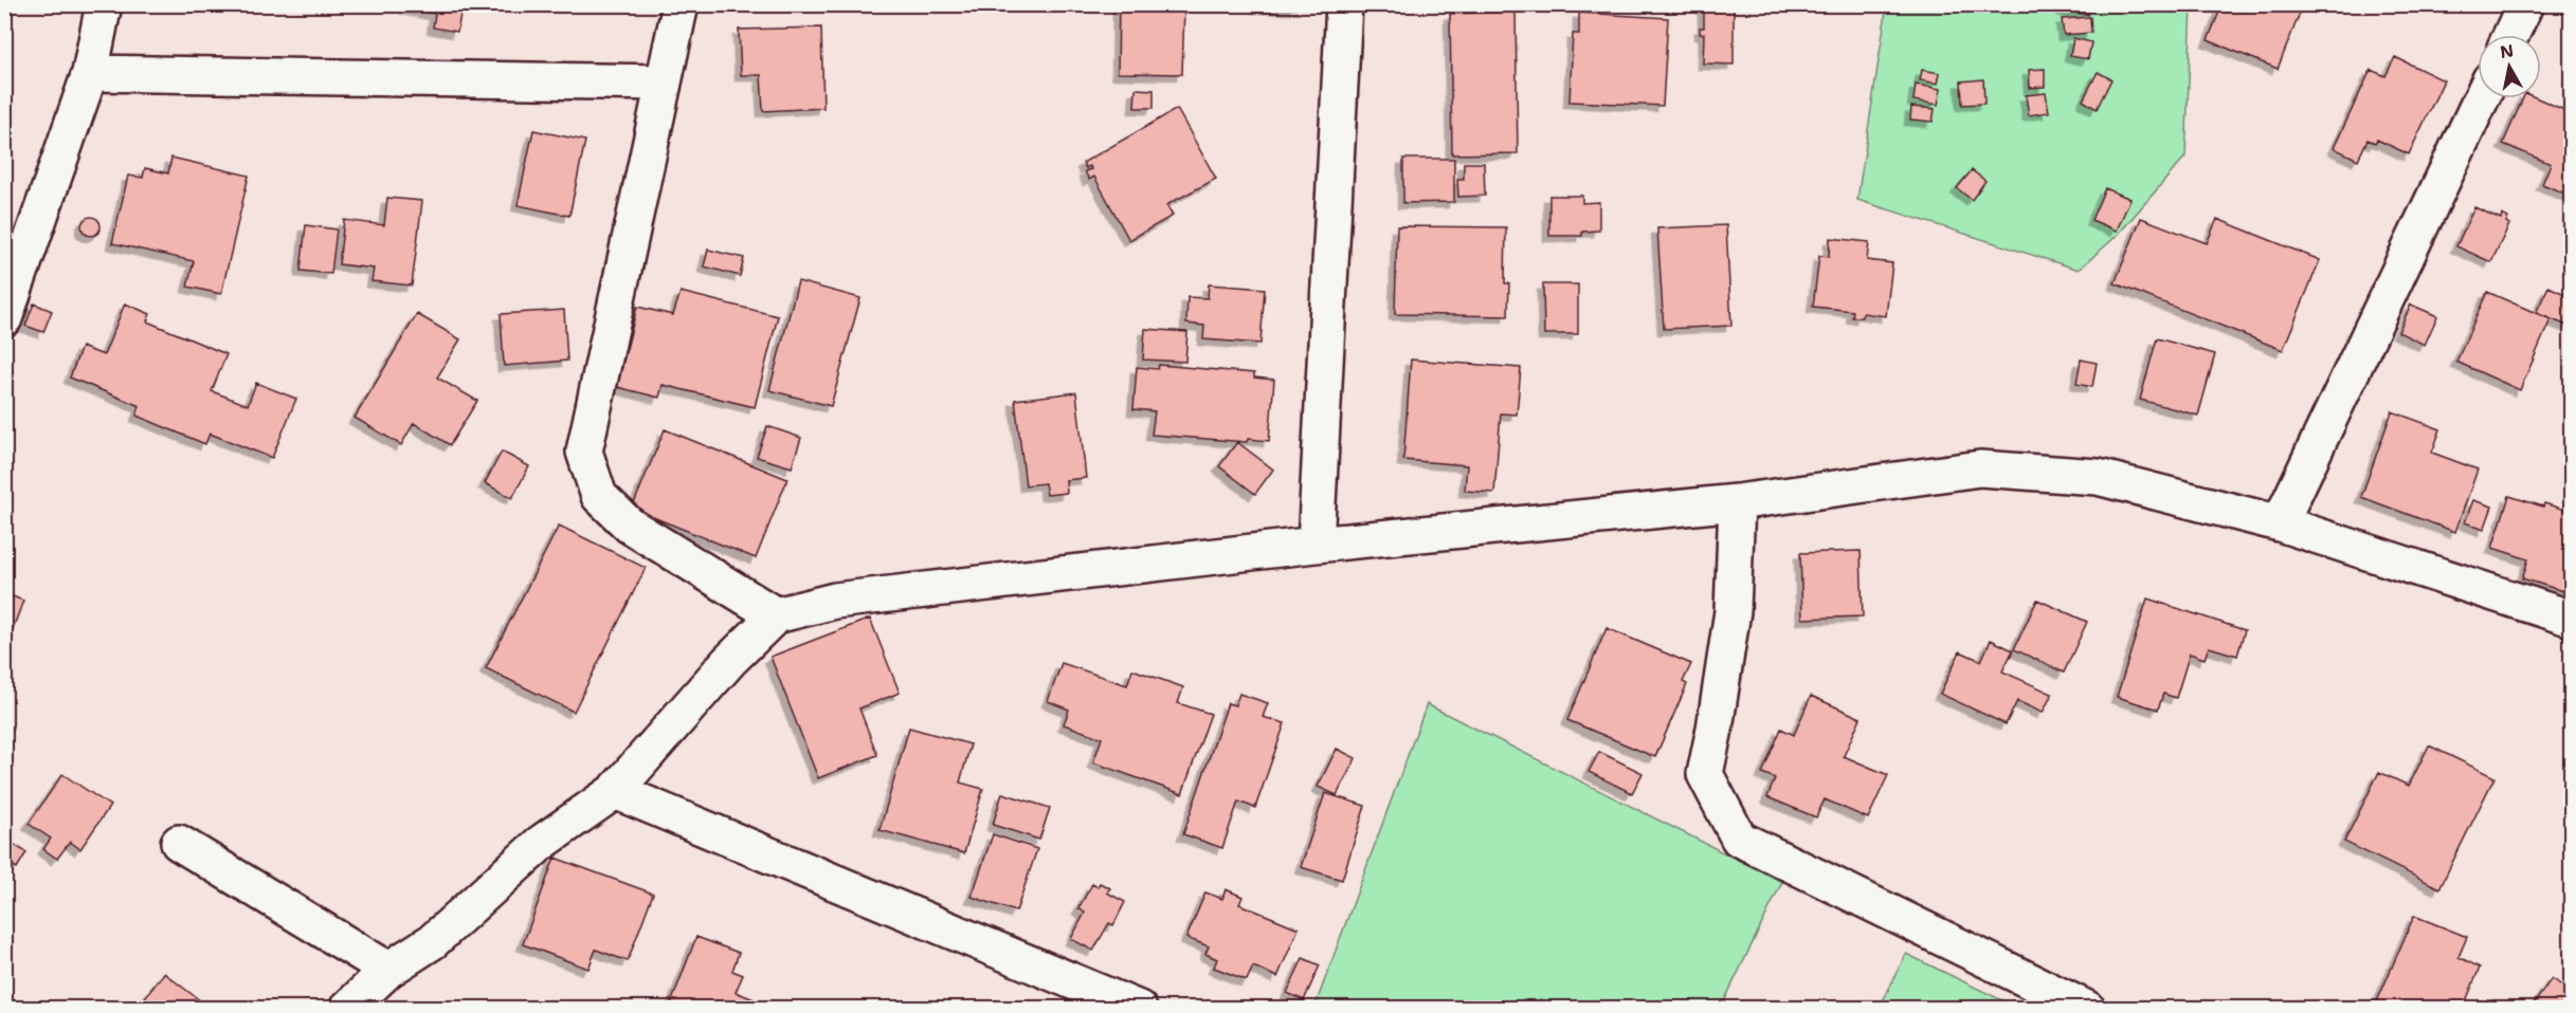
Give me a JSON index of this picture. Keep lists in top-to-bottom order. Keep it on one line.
{"north":"top"}
